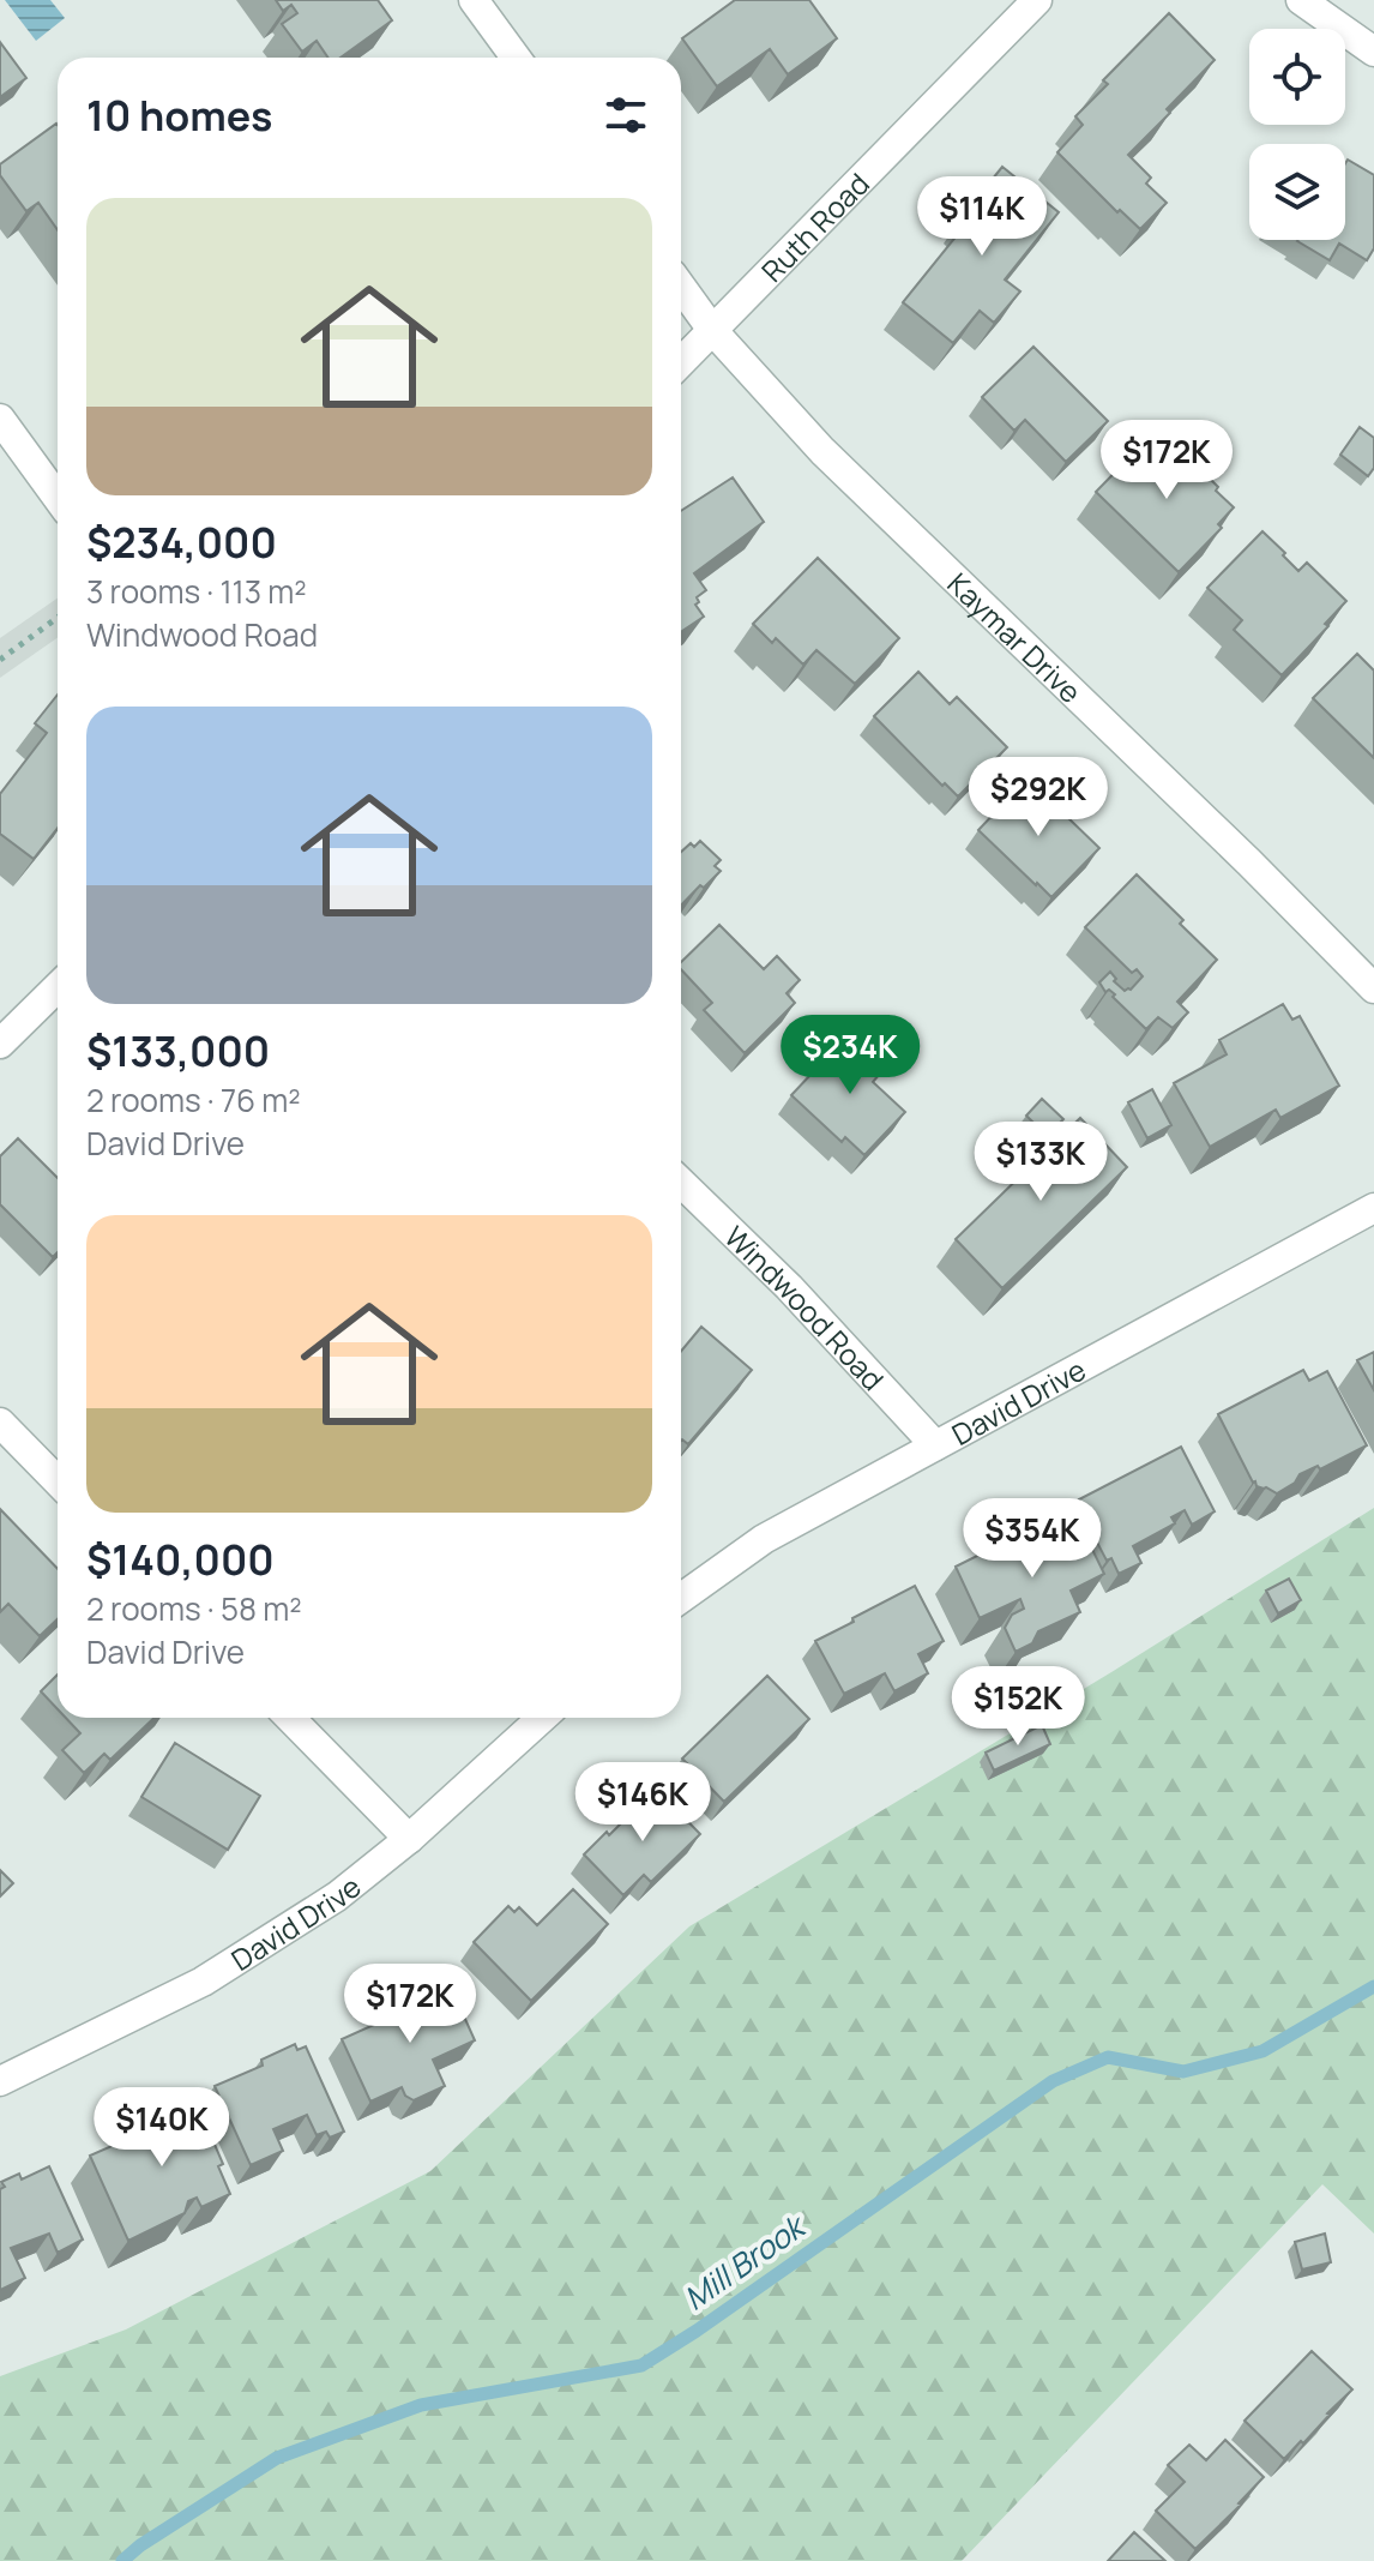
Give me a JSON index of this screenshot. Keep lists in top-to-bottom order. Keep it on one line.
{"streets":{"street":["Ruth Road","Kaymar Drive","Windwood Road","David Drive"]},"crossings":[["Ruth Road","Kaymar Drive"],["Windwood Road","David Drive"]],"water":["Mill Brook"],"page":{"heading":"10 homes","list":[{"name":"$234,000","note":"3 rooms · 113 m² · Windwood Road"},{"name":"$133,000","note":"2 rooms · 76 m² · David Drive"},{"name":"$140,000","note":"2 rooms · 58 m² · David Drive"}],"price":["$114K","$172K","$292K","$234K","$133K","$354K","$152K","$146K","$172K","$140K"]}}
